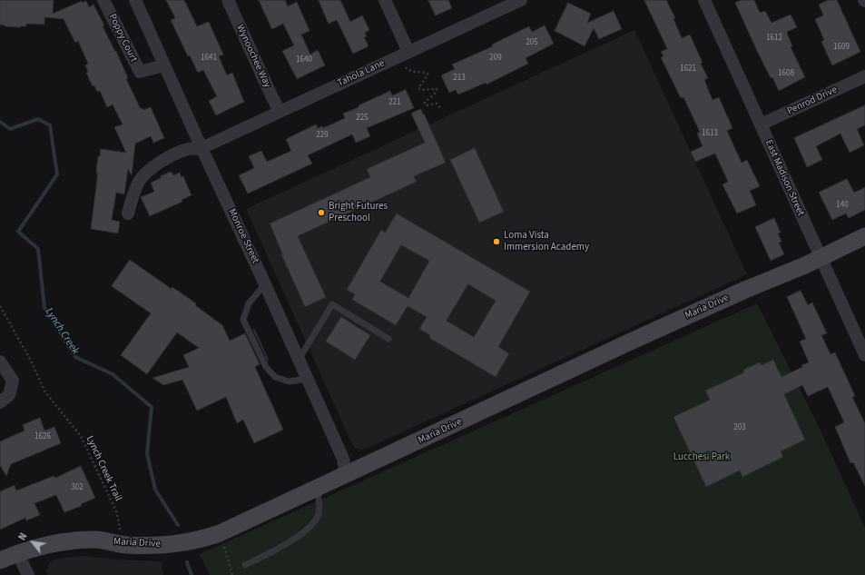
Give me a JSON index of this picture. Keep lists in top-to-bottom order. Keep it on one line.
{"streets":{"street":["Poppy Court","Wynoochee Way","Tahola Lane","Penrod Drive","East Madison Street","Monroe Street","Maria Drive"],"path":["Lynch Creek Trail"]},"crossings":[["Poppy Court","Monroe Street"],["Wynoochee Way","Tahola Lane"],["Tahola Lane","Monroe Street"],["Penrod Drive","East Madison Street"],["East Madison Street","Maria Drive"],["Monroe Street","Maria Drive"]],"water":["Lynch Creek"],"parks":["Lucchesi Park"],"places":["Bright Futures Preschool","Loma Vista Immersion Academy"],"house_numbers":["1612","205","1609","1641","209","1640","1621","1608","213","221","225","1613","229","140","203","1626","302"],"north":"top left"}
